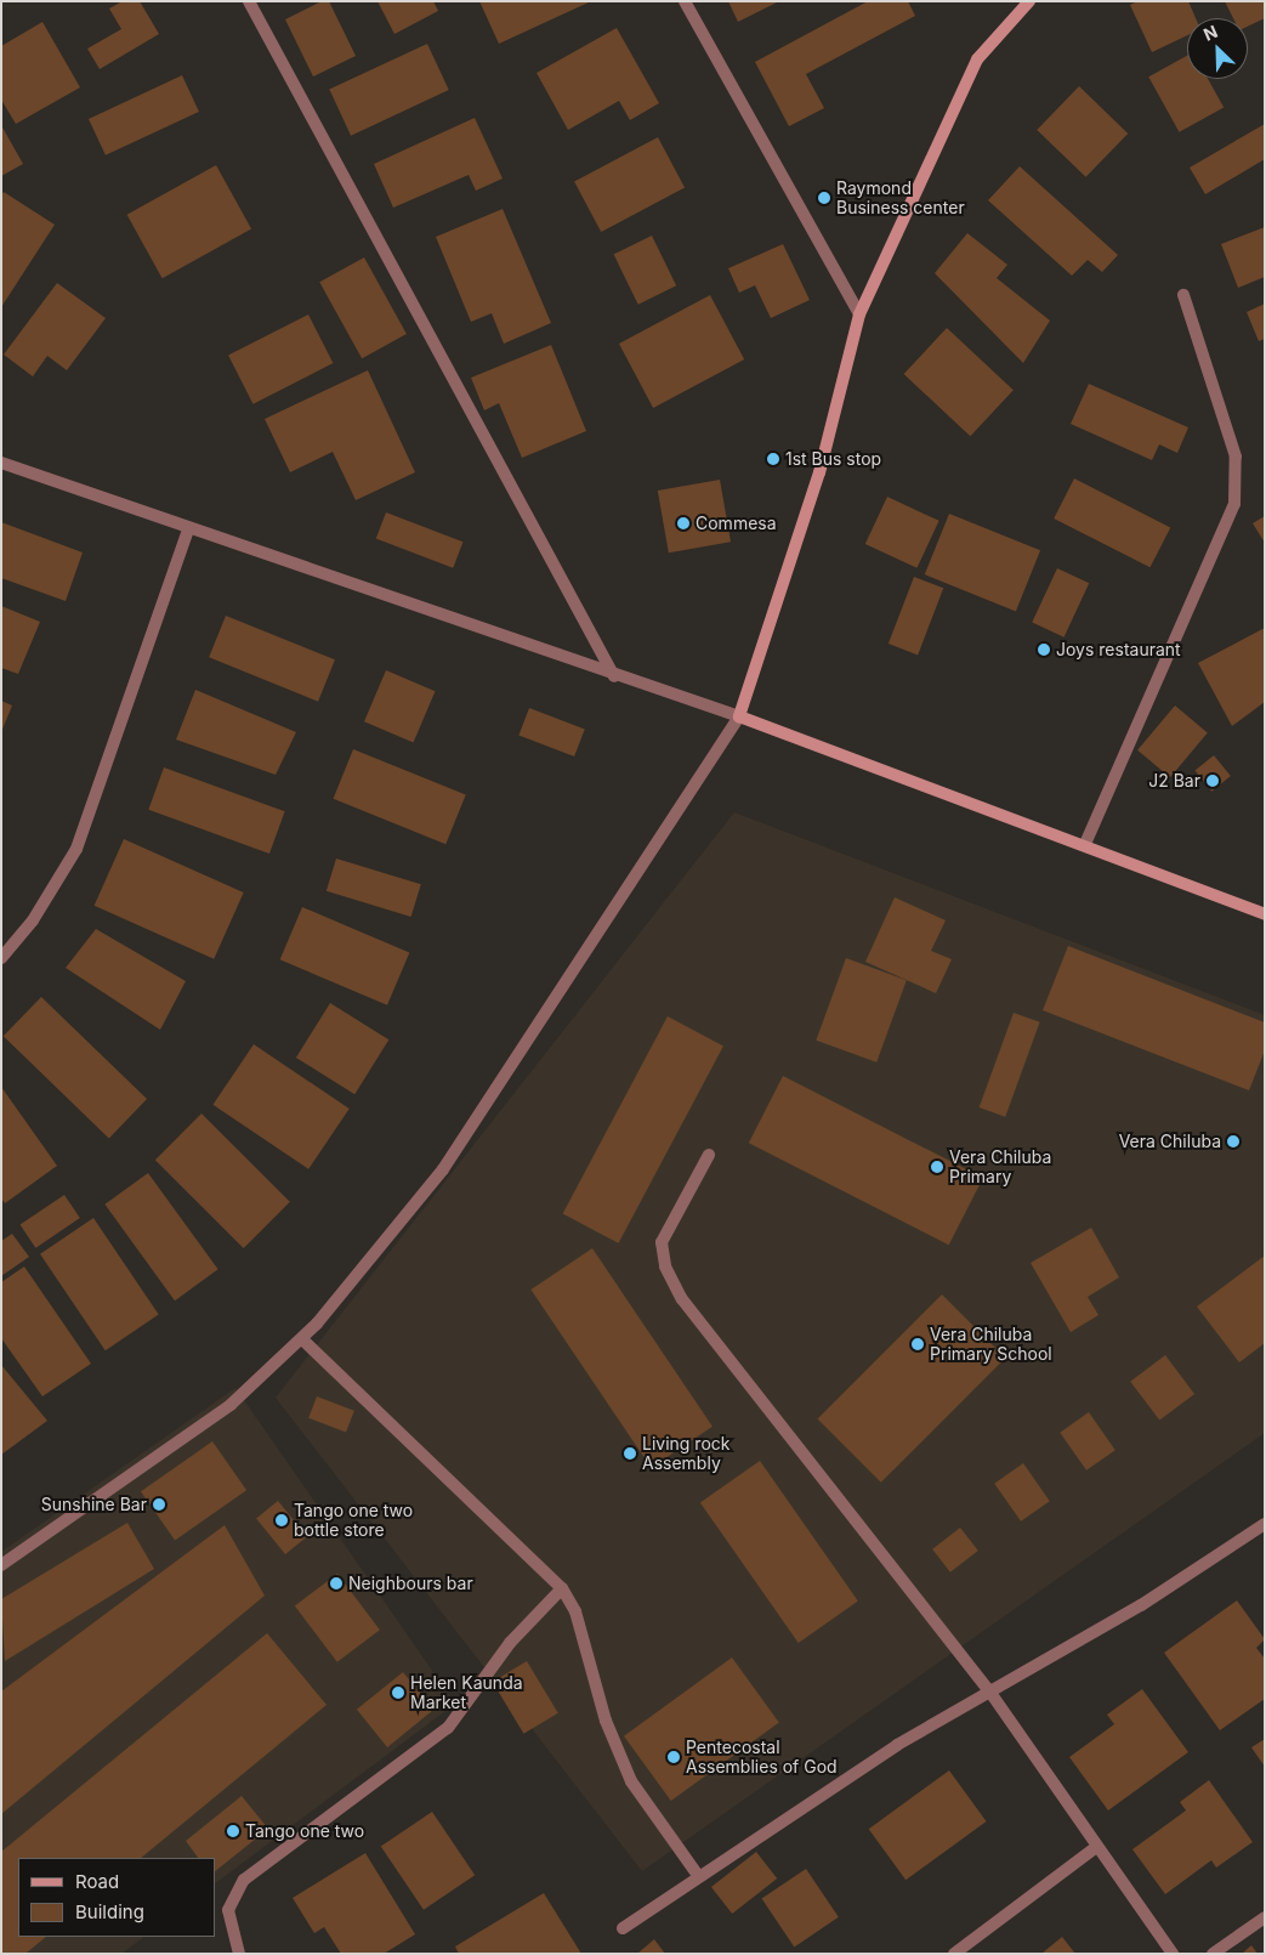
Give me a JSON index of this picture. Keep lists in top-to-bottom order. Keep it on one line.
{"places":["Raymond Business center","1st Bus stop","Commesa","Joys restaurant","J2 Bar","Vera Chiluba","Vera Chiluba Primary","Vera Chiluba Primary School","Living rock Assembly","Sunshine Bar","Tango one two bottle store","Neighbours bar","Helen Kaunda Market","Pentecostal Assemblies of God","Tango one two"],"legend":["Road","Building"],"north":"top left"}
